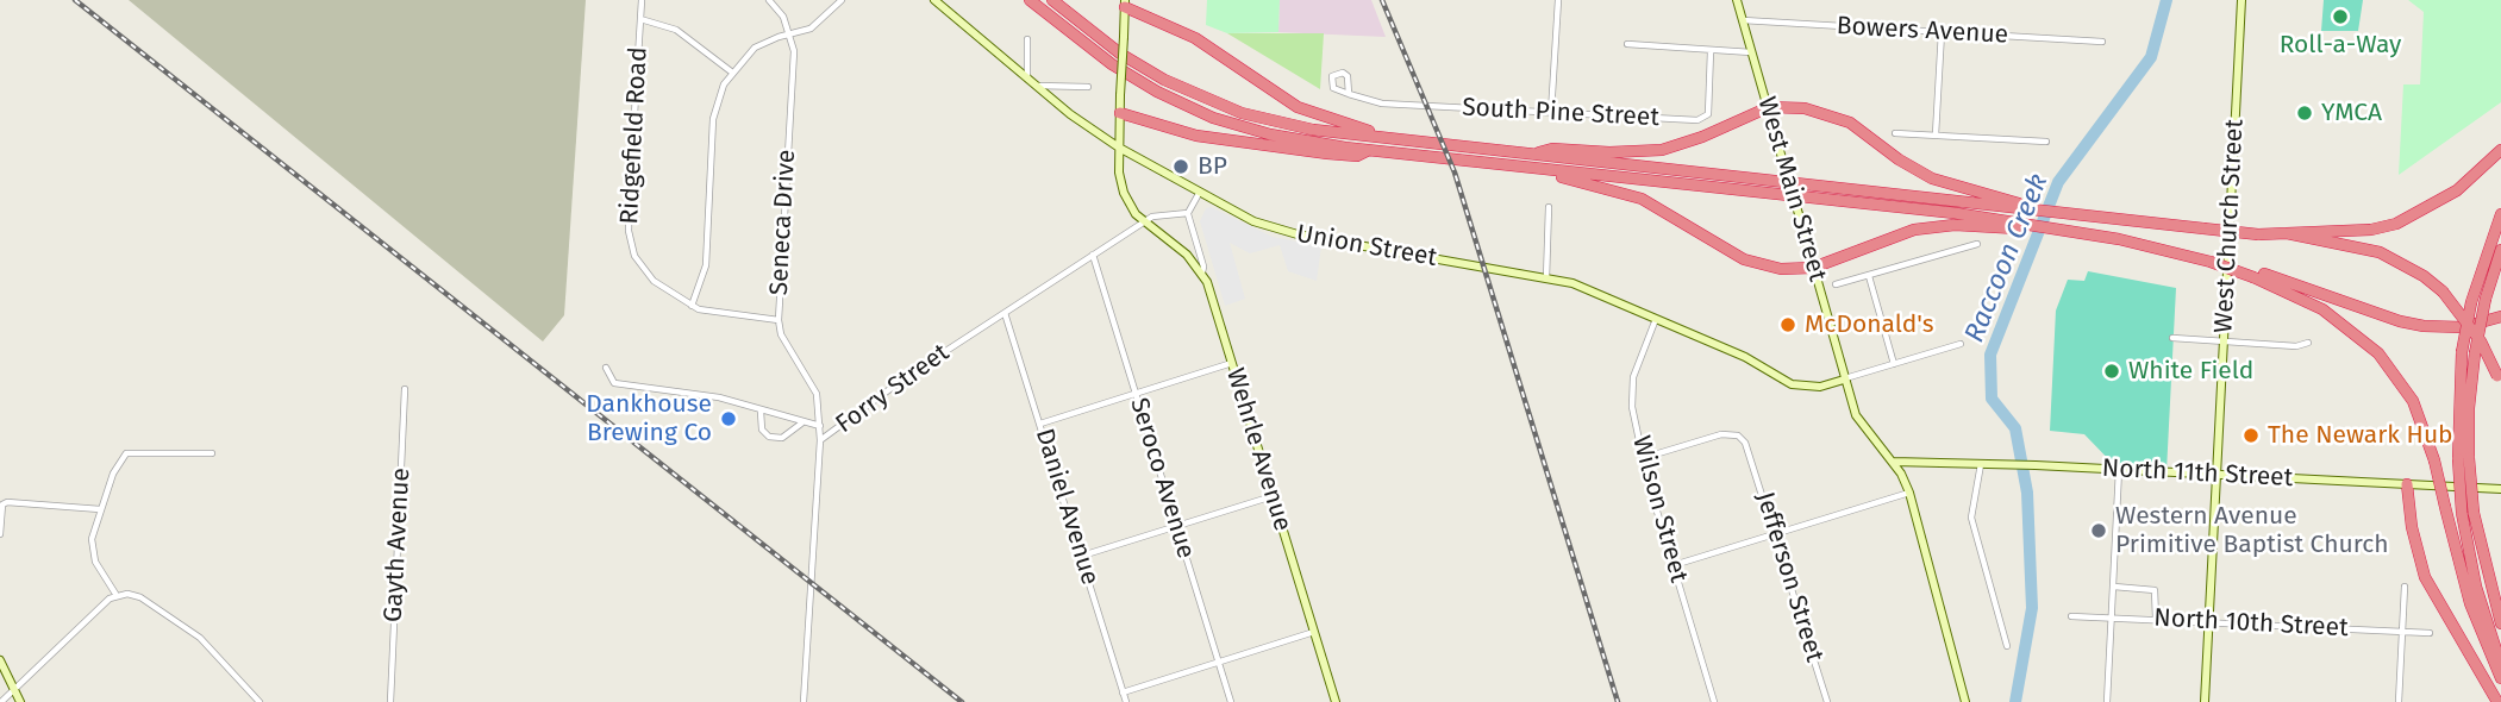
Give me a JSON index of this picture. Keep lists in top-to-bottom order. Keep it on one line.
{"streets":{"street":["Bowers Avenue","South Pine Street","Ridgefield Road","West Main Street","Seneca Drive","West Church Street","Union Street","Forry Street","Wehrle Avenue","North 11th Street","Seroco Avenue","Daniel Avenue","Wilson Street","Gayth Avenue","Jefferson Street","North 10th Street"]},"crossings":[["Bowers Avenue","West Main Street"],["Ridgefield Road","Seneca Drive"],["West Main Street","Union Street"],["West Main Street","North 11th Street"],["Seneca Drive","Forry Street"],["West Church Street","North 11th Street"],["West Church Street","North 10th Street"],["Union Street","Wehrle Avenue"],["Union Street","Wilson Street"],["Forry Street","Wehrle Avenue"],["Forry Street","Seroco Avenue"],["Forry Street","Daniel Avenue"],["Wilson Street","Jefferson Street"]],"water":["Raccoon Creek"],"places":["Roll-a-Way","YMCA","BP","McDonald's","White Field","Dankhouse Brewing Co","The Newark Hub","Western Avenue Primitive Baptist Church"]}
